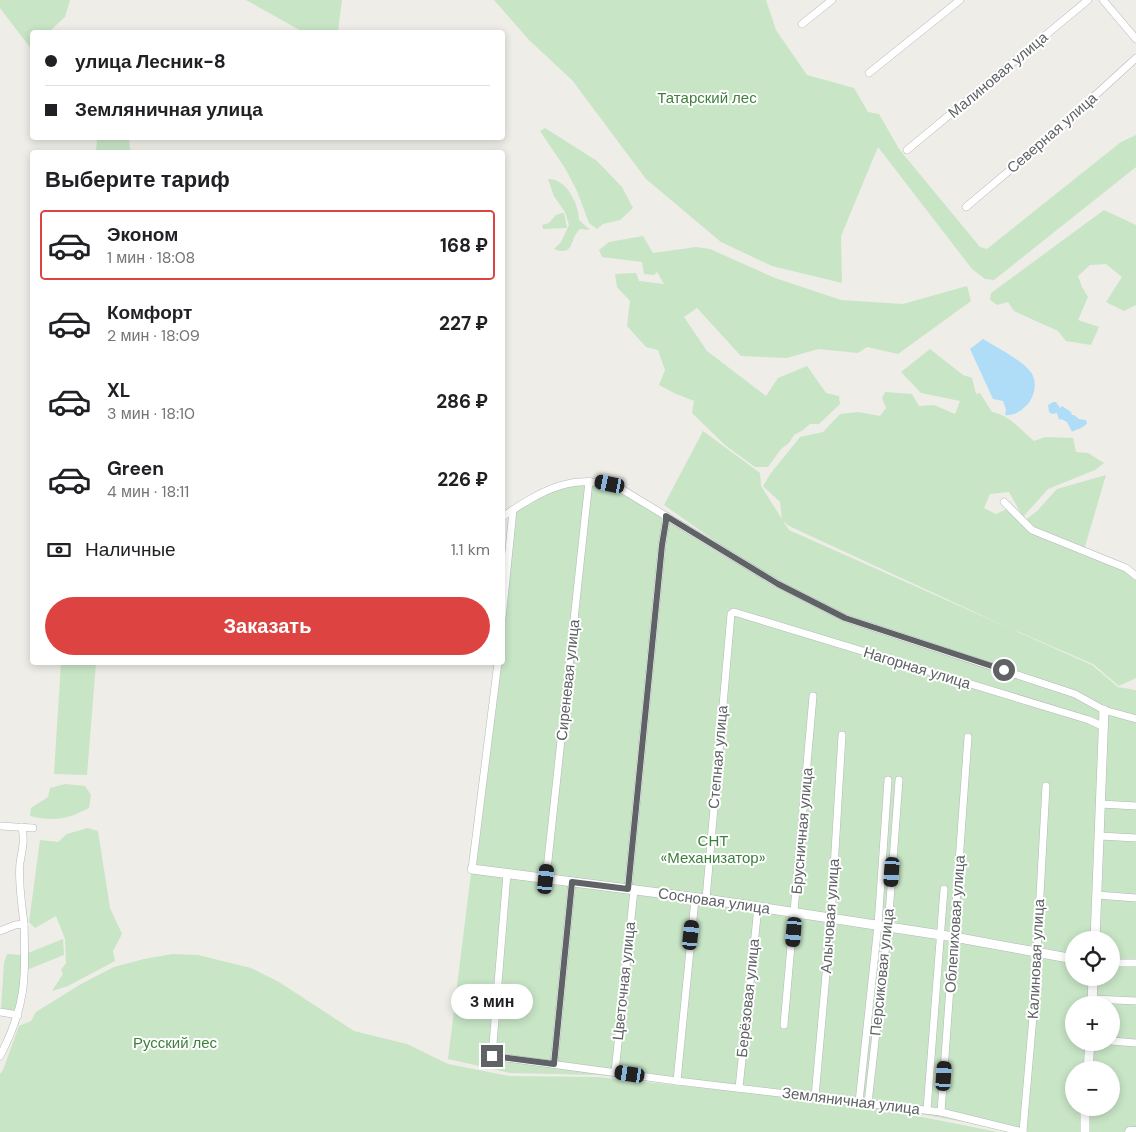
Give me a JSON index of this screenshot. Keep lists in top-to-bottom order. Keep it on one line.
{"streets":{"street":["Малиновая улица","Северная улица","Нагорная улица","Сиреневая улица","Степная улица","Брусничная улица","Сосновая улица","Алычовая улица","Облепиховая улица","Калиновая улица","Персиковая улица","Цветочная улица","Берёзовая улица","Земляничная улица"]},"crossings":[["Нагорная улица","Степная улица"],["Сиреневая улица","Сосновая улица"],["Степная улица","Сосновая улица"],["Брусничная улица","Сосновая улица"],["Сосновая улица","Алычовая улица"],["Сосновая улица","Облепиховая улица"],["Сосновая улица","Калиновая улица"],["Сосновая улица","Персиковая улица"],["Сосновая улица","Цветочная улица"],["Сосновая улица","Берёзовая улица"],["Сосновая улица","Земляничная улица"],["Алычовая улица","Земляничная улица"],["Облепиховая улица","Земляничная улица"],["Калиновая улица","Земляничная улица"],["Персиковая улица","Земляничная улица"],["Цветочная улица","Земляничная улица"],["Берёзовая улица","Земляничная улица"]],"parks":["Татарский лес","СНТ «Механизатор»","Русский лес"],"page":{"banner":["улица Лесник-8","Земляничная улица"],"heading":"Выберите тариф","list":[{"name":"Эконом","note":"1 мин · 18:08","value":"168 ₽"},{"name":"Комфорт","note":"2 мин · 18:09","value":"227 ₽"},{"name":"XL","note":"3 мин · 18:10","value":"286 ₽"},{"name":"Green","note":"4 мин · 18:11","value":"226 ₽"}],"pay":["Наличные","1.1 km"],"buttons":"Заказать","map_buttons":["+","−"],"bubble":"3 мин"}}
